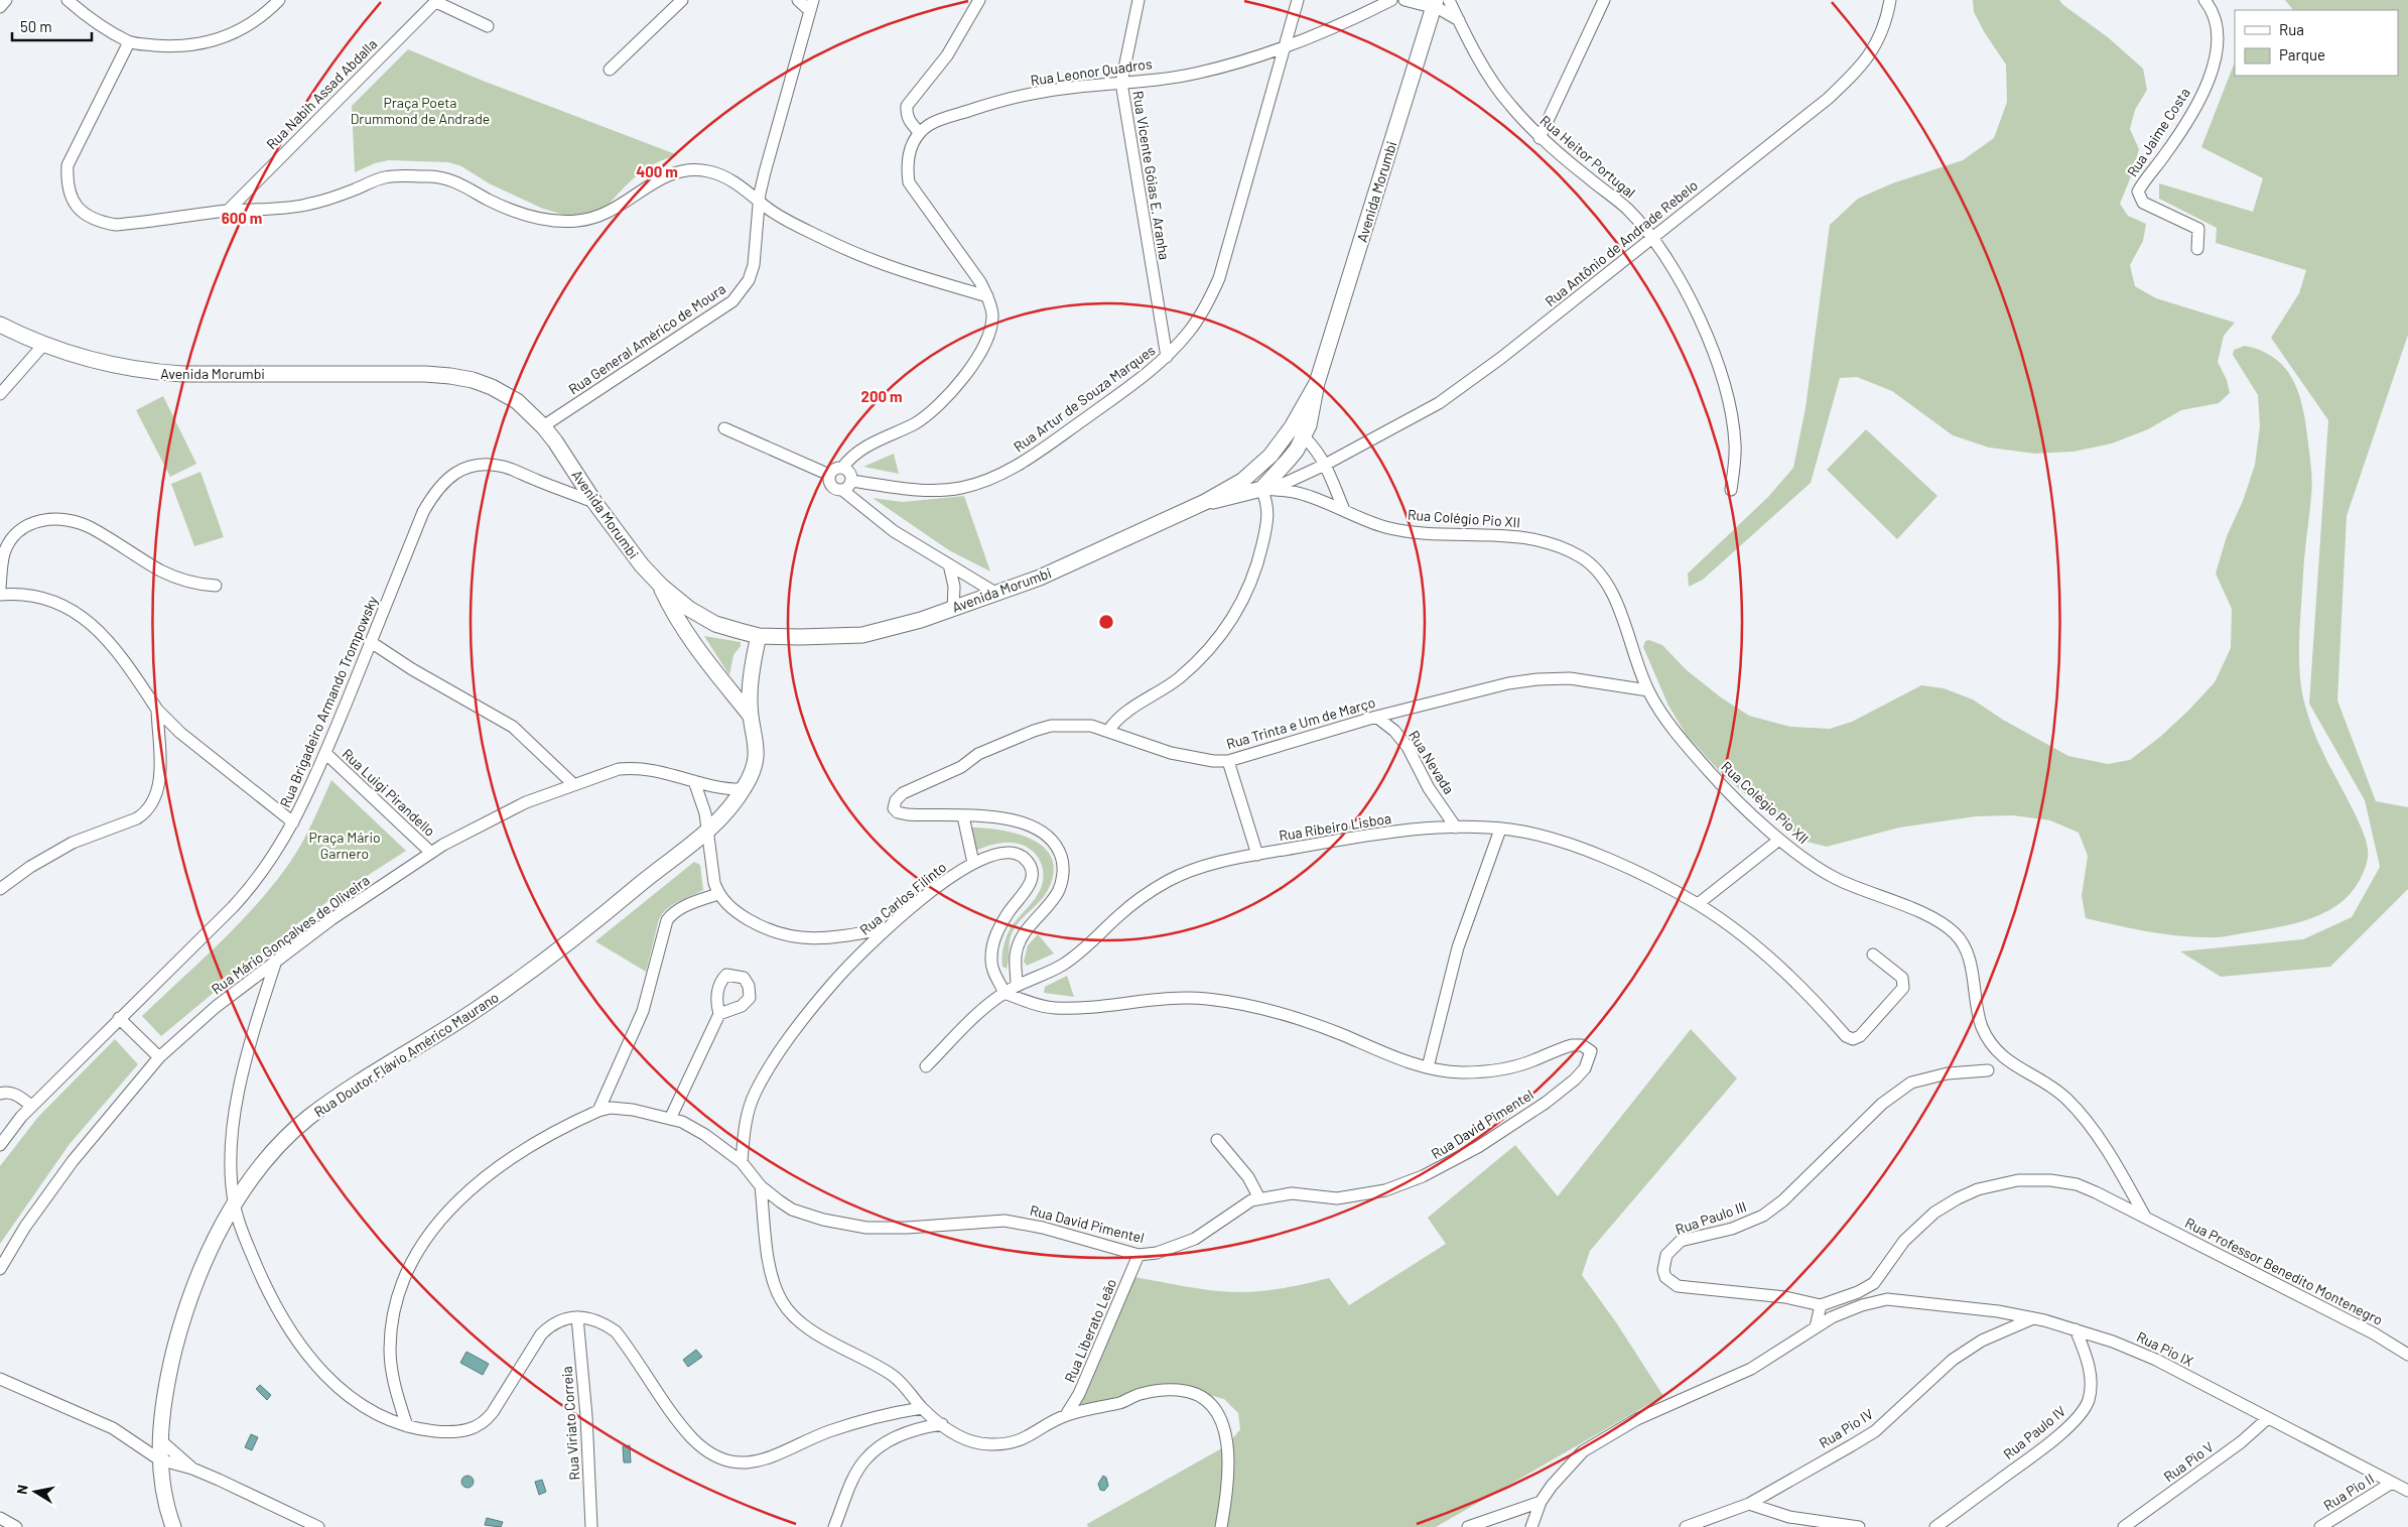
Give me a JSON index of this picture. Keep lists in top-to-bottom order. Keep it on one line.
{"streets":{"main road":["Avenida Morumbi","Rua Doutor Flávio Américo Maurano"],"street":["Rua Leonor Quadros","Rua Nabih Assad Abdalla","Rua Jaime Costa","Rua Heitor Portugal","Rua Vicente Góias E. Aranha","Rua Antônio de Andrade Rebelo","Rua General Américo de Moura","Rua Artur de Souza Marques","Rua Colégio Pio XII","Rua Brigadeiro Armando Trompowsky","Rua Trinta e Um de Março","Rua Nevada","Rua Luigi Pirandello","Rua Ribeiro Lisboa","Rua Carlos Filinto","Rua Mário Gonçalves de Oliveira","Rua David Pimentel","Rua Paulo III","Rua Professor Benedito Montenegro","Rua Liberato Leão","Rua Pio IX","Rua Viriato Correia","Rua Pio IV","Rua Paulo IV","Rua Pio V","Rua Pio II"]},"crossings":[["Rua Leonor Quadros","Rua Vicente Góias E. Aranha"],["Rua Leonor Quadros","Rua Artur de Souza Marques"],["Rua Heitor Portugal","Rua Antônio de Andrade Rebelo"],["Rua Vicente Góias E. Aranha","Rua Artur de Souza Marques"],["Avenida Morumbi","Rua Antônio de Andrade Rebelo"],["Avenida Morumbi","Rua General Américo de Moura"],["Avenida Morumbi","Rua Colégio Pio XII"],["Avenida Morumbi","Rua Brigadeiro Armando Trompowsky"],["Avenida Morumbi","Rua Doutor Flávio Américo Maurano"],["Rua Antônio de Andrade Rebelo","Rua Colégio Pio XII"],["Rua Colégio Pio XII","Rua Trinta e Um de Março"],["Rua Colégio Pio XII","Rua Professor Benedito Montenegro"],["Rua Brigadeiro Armando Trompowsky","Rua Luigi Pirandello"],["Rua Trinta e Um de Março","Rua Nevada"],["Rua Trinta e Um de Março","Rua Ribeiro Lisboa"],["Rua Nevada","Rua Ribeiro Lisboa"],["Rua Luigi Pirandello","Rua Mário Gonçalves de Oliveira"],["Rua Ribeiro Lisboa","Rua Carlos Filinto"],["Rua Ribeiro Lisboa","Rua David Pimentel"],["Rua Carlos Filinto","Rua David Pimentel"],["Rua Mário Gonçalves de Oliveira","Rua Doutor Flávio Américo Maurano"],["Rua David Pimentel","Rua Liberato Leão"],["Rua Pio IX","Rua Pio IV"],["Rua Pio IX","Rua Paulo IV"],["Rua Pio IX","Rua Pio V"],["Rua Pio IX","Rua Pio II"]],"parks":["Praça Poeta Drummond de Andrade","Praça Mário Garnero"],"legend":["Rua","Parque"],"scale_bar":"50 m","north":"left","rings":["400 m","600 m","200 m"]}
